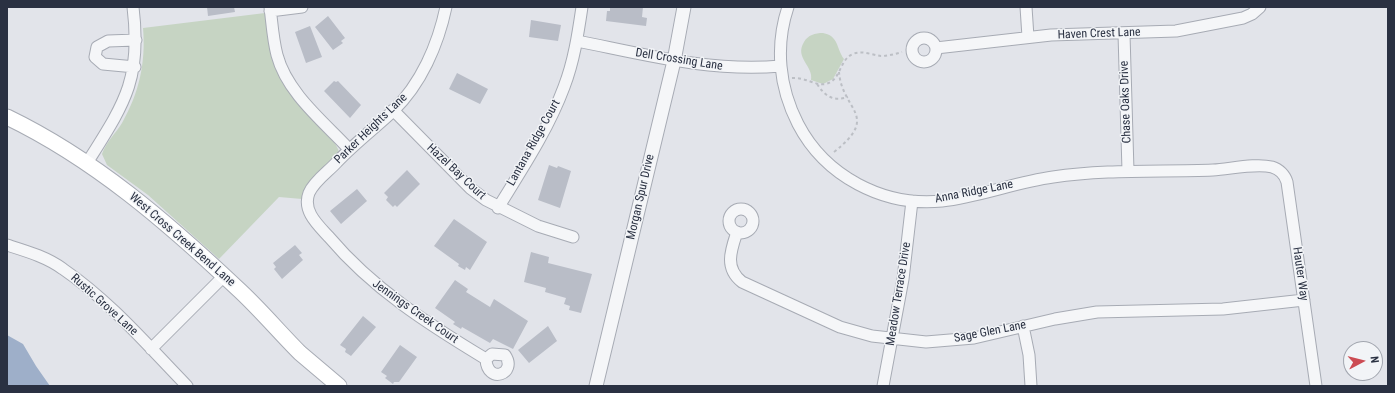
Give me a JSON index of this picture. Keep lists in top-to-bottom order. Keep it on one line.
{"streets":{"main road":["West Cross Creek Bend Lane"],"street":["Haven Crest Lane","Dell Crossing Lane","Chase Oaks Drive","Parker Heights Lane","Lantana Ridge Court","Hazel Bay Court","Anna Ridge Lane","Morgan Spur Drive","Hauter Way","Meadow Terrace Drive","Rustic Grove Lane","Jennings Creek Court","Sage Glen Lane"]},"crossings":[["Haven Crest Lane","Chase Oaks Drive"],["Dell Crossing Lane","Lantana Ridge Court"],["Dell Crossing Lane","Anna Ridge Lane"],["Dell Crossing Lane","Morgan Spur Drive"],["Chase Oaks Drive","Anna Ridge Lane"],["Parker Heights Lane","Hazel Bay Court"],["Parker Heights Lane","Jennings Creek Court"],["Lantana Ridge Court","Hazel Bay Court"],["Anna Ridge Lane","Hauter Way"],["Anna Ridge Lane","Meadow Terrace Drive"],["Hauter Way","Sage Glen Lane"],["Meadow Terrace Drive","Sage Glen Lane"]],"north":"right"}
